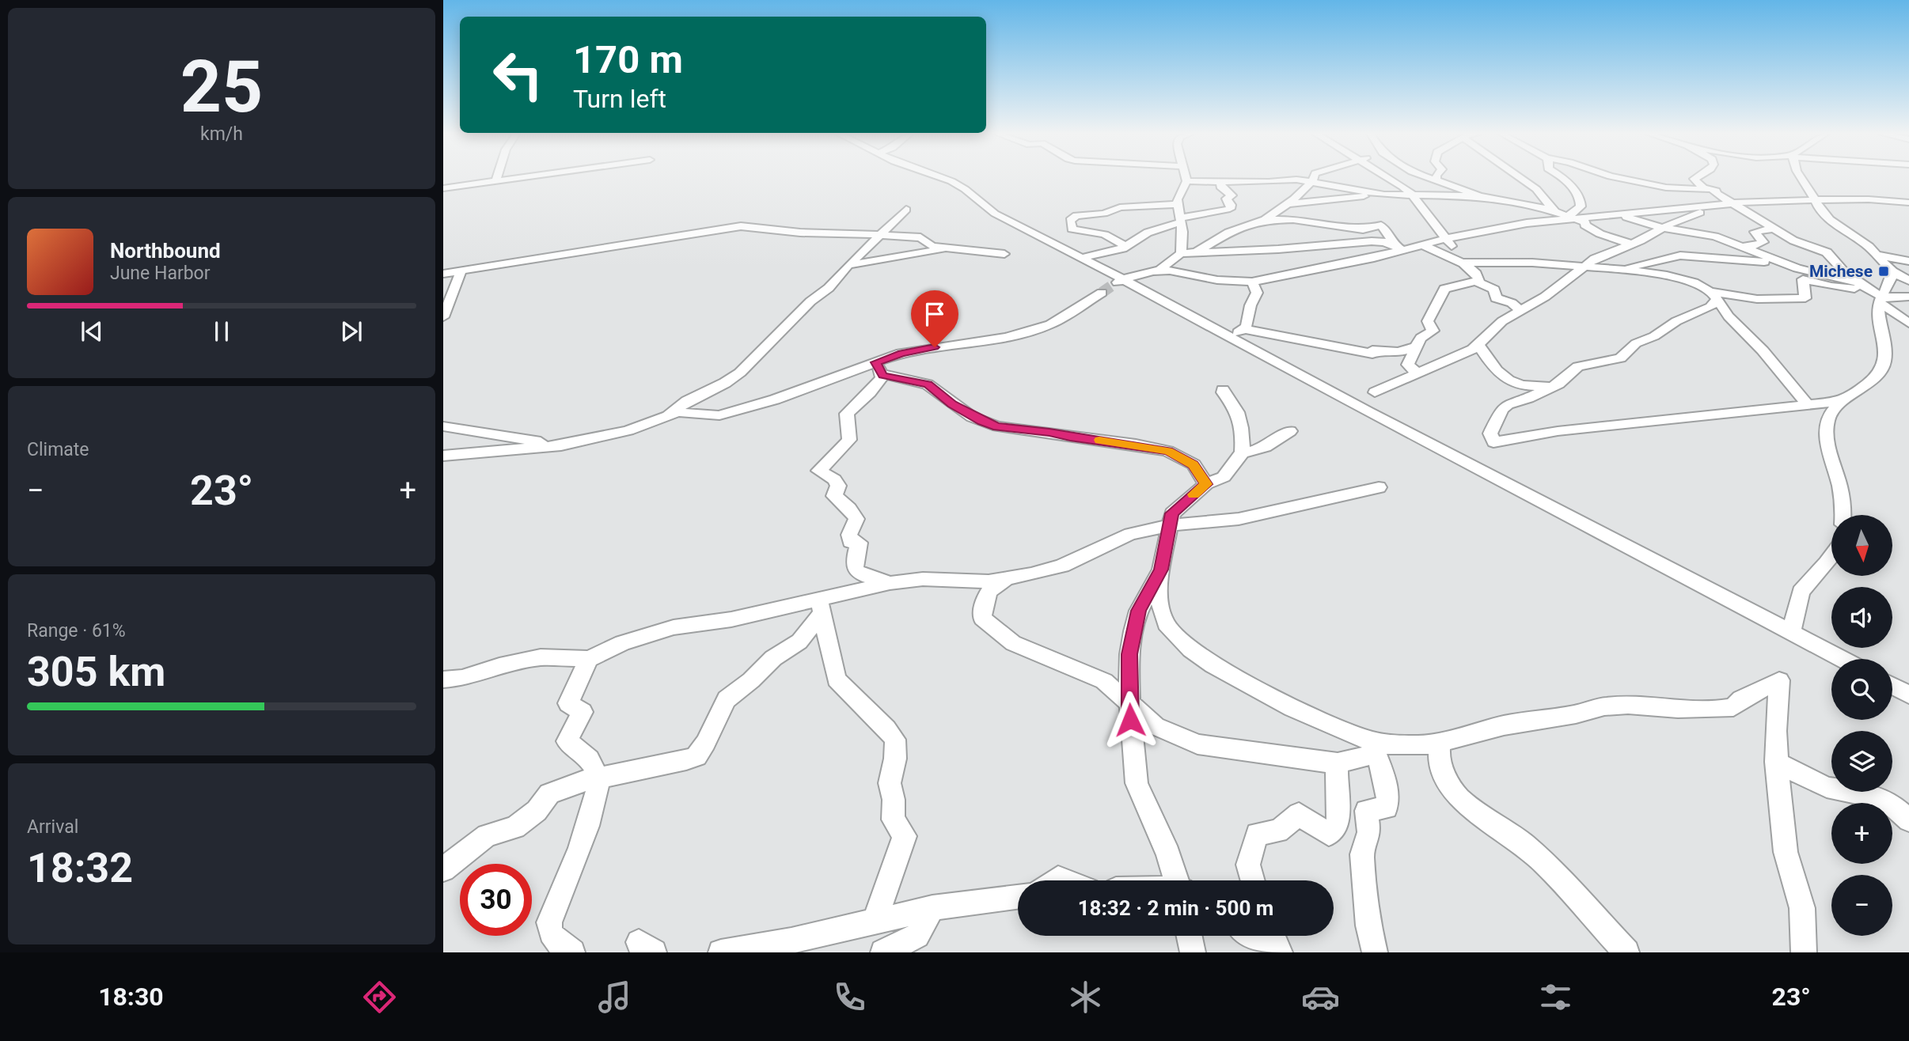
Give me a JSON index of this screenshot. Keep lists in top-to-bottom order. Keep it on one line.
{"places":{"transit":["Michese"]},"north":"bottom","page":{"tile":[["25","km/h"],"Climate",["Range · 61%","305 km"],["Arrival","18:32"]],"turn":["170 m","Turn left"],"song":["Northbound","June Harbor"],"heat":["−","23°","+"],"map_buttons":["+","−"],"limit":"30","trip":"18:32 · 2 min · 500 m","tabs":["18:30","23°"]}}
